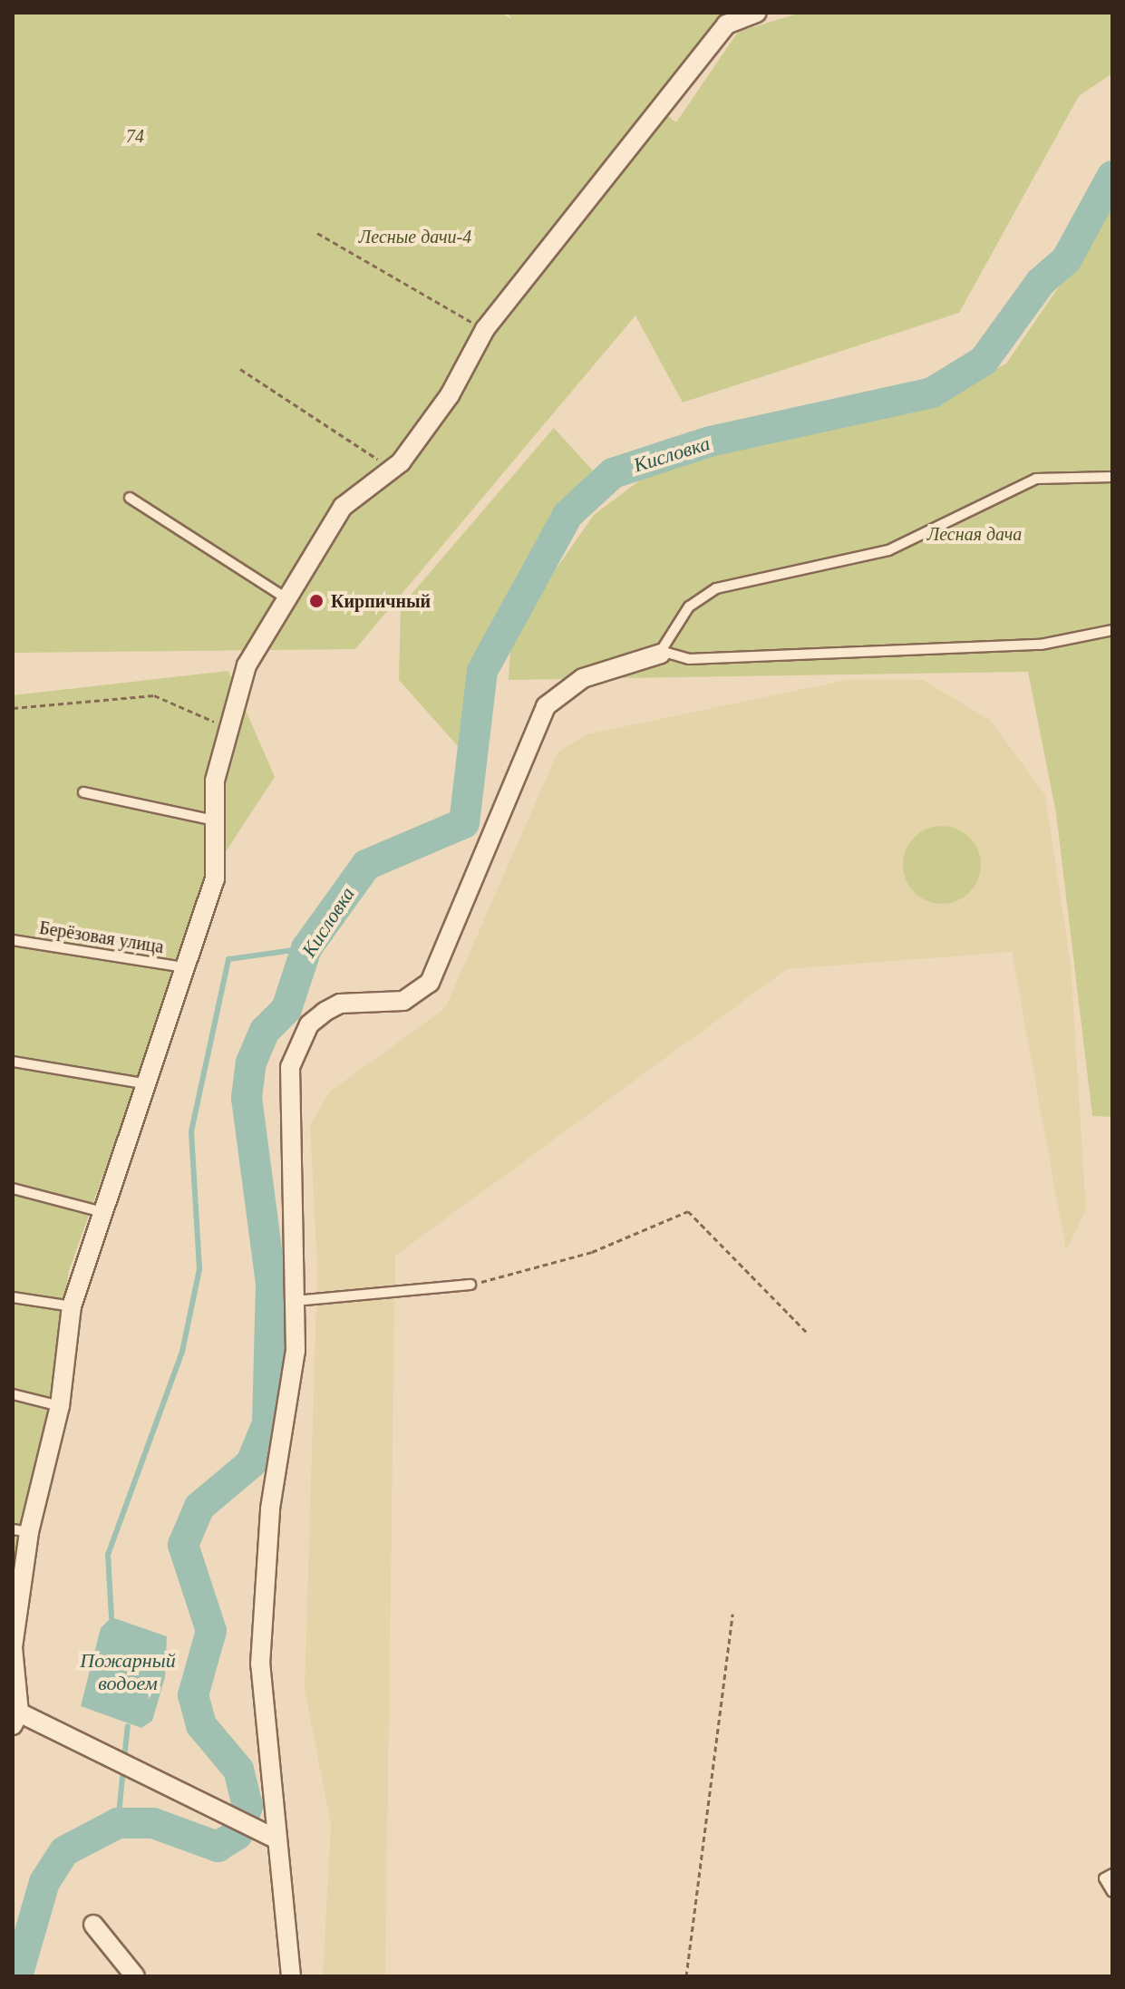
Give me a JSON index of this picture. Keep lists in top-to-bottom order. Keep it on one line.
{"streets":{"lane":["Берёзовая улица"]},"water":["Кисловка","Пожарный водоем"],"parks":["74","Лесные дачи-4","Лесная дача"],"places":["Кирпичный"]}
